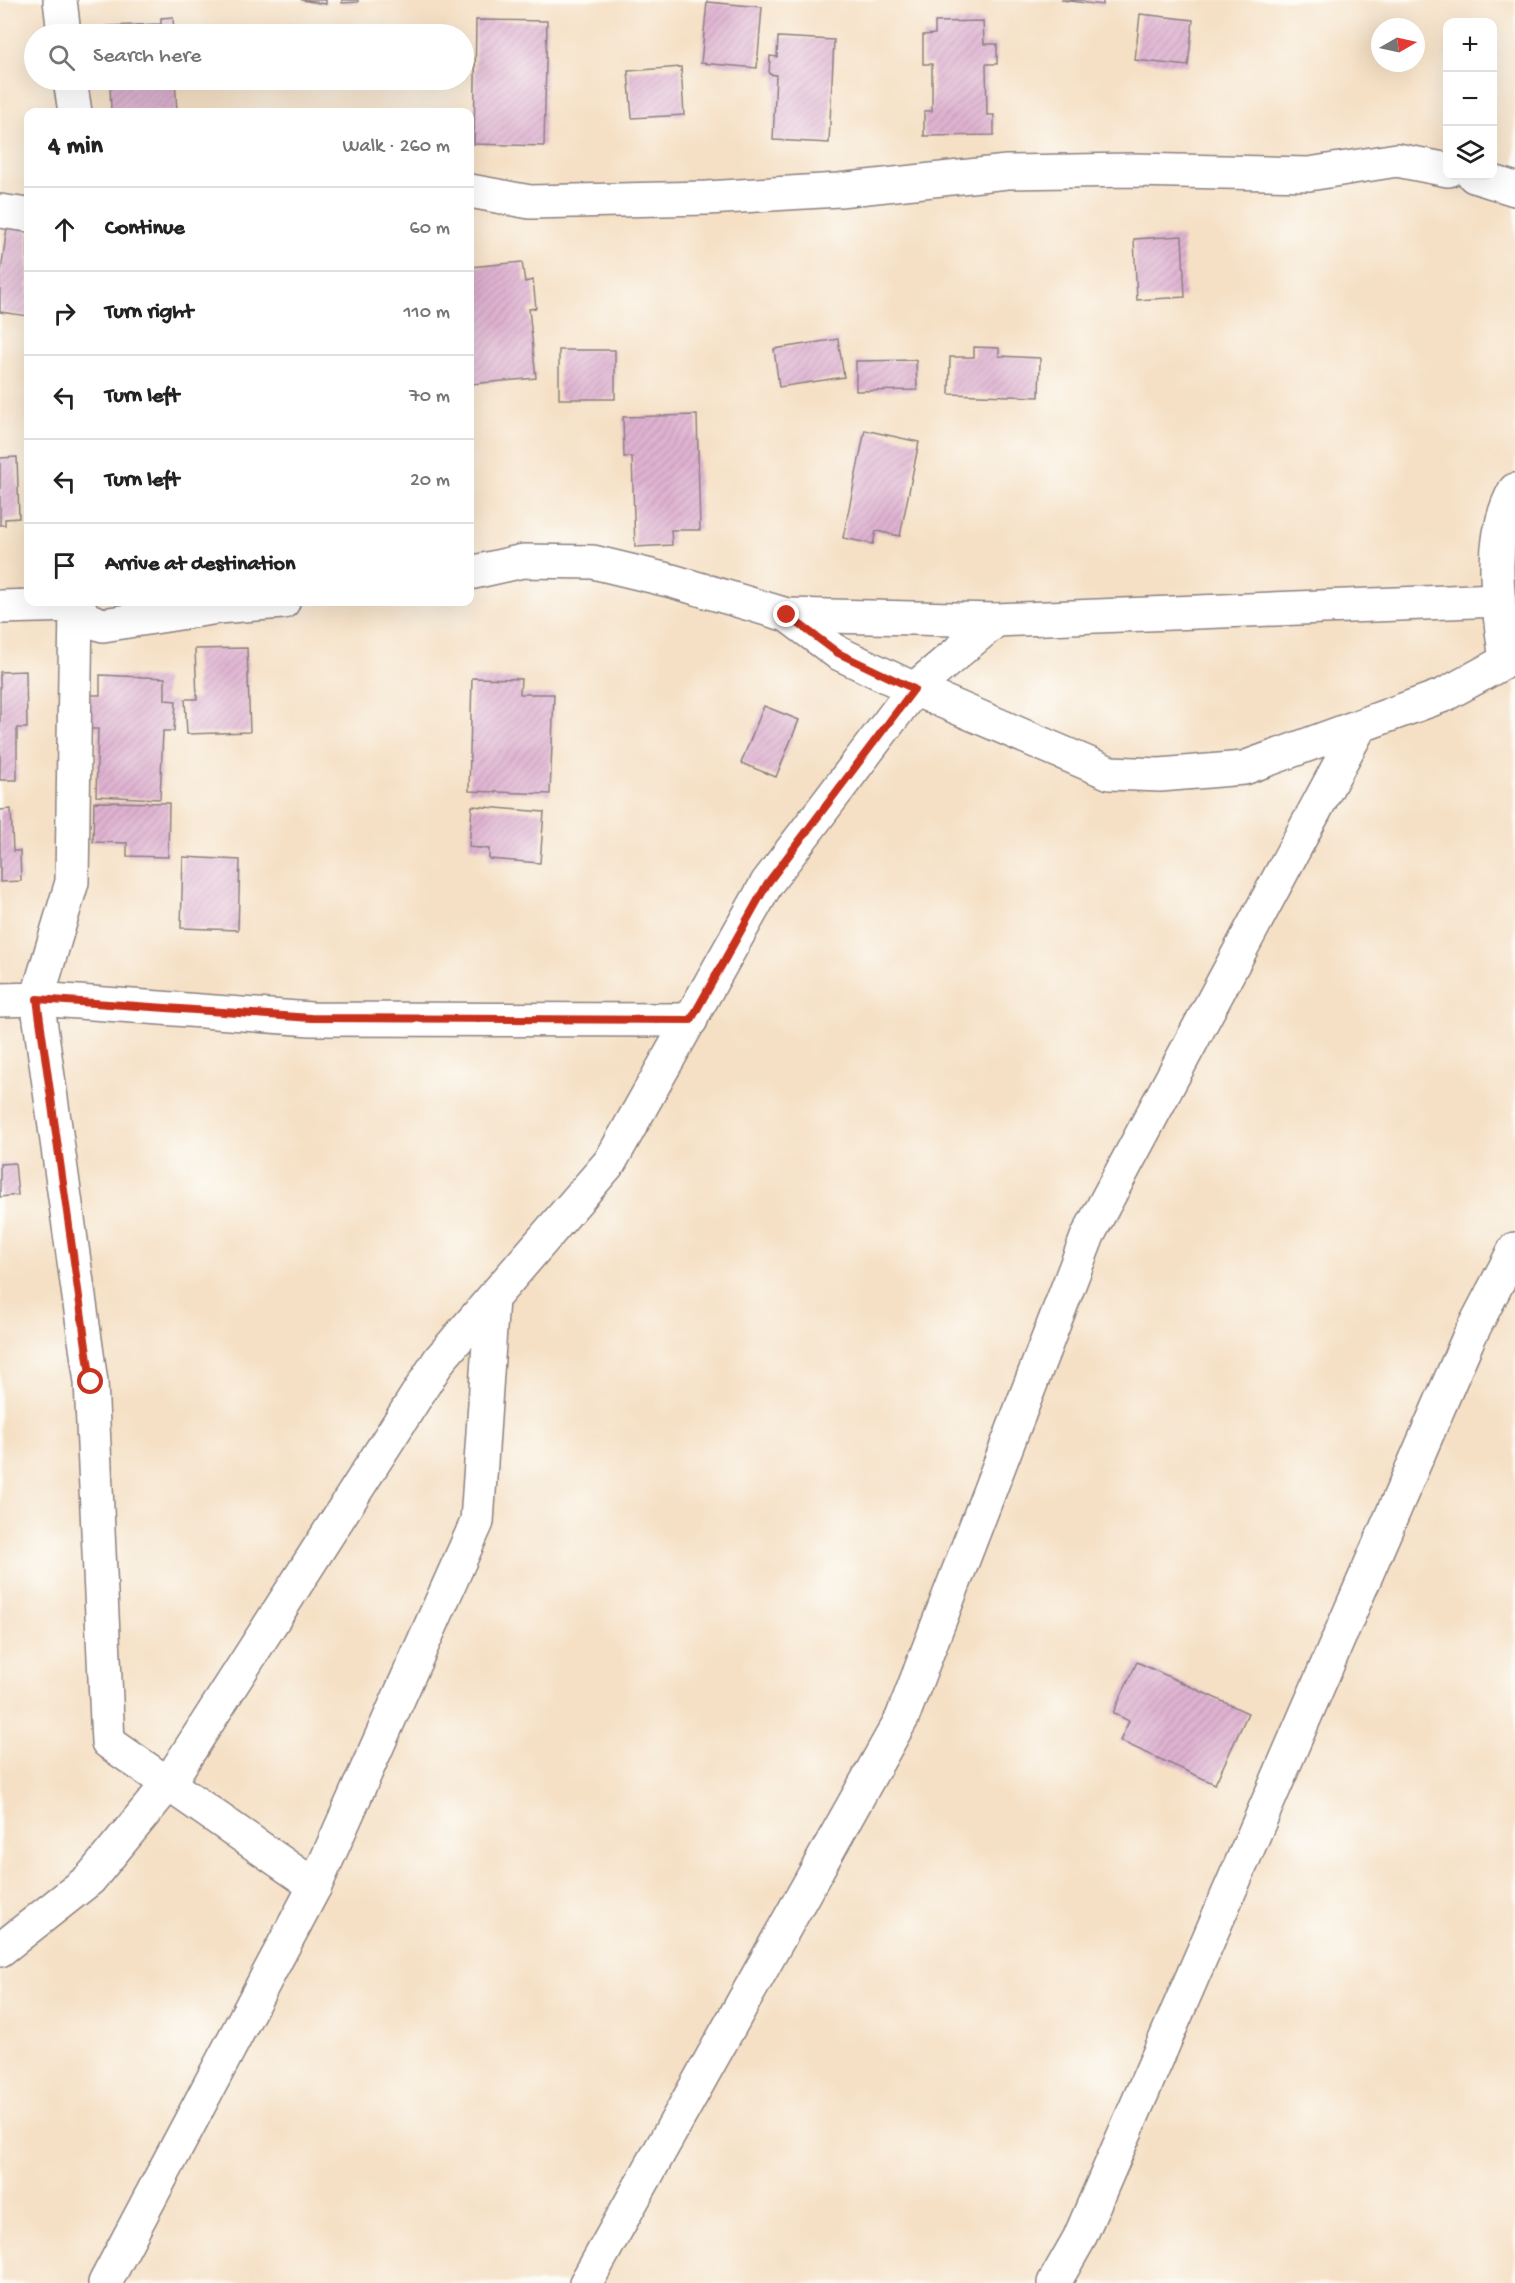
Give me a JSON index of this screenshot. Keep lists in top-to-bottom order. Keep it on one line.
{"north":"right","page":{"map_buttons":["+","−"],"search":"Search here","heading":["4 min","Walk · 260 m"],"list":[["Continue","60 m"],["Turn right","110 m"],["Turn left","70 m"],["Turn left","20 m"],"Arrive at destination"]}}
